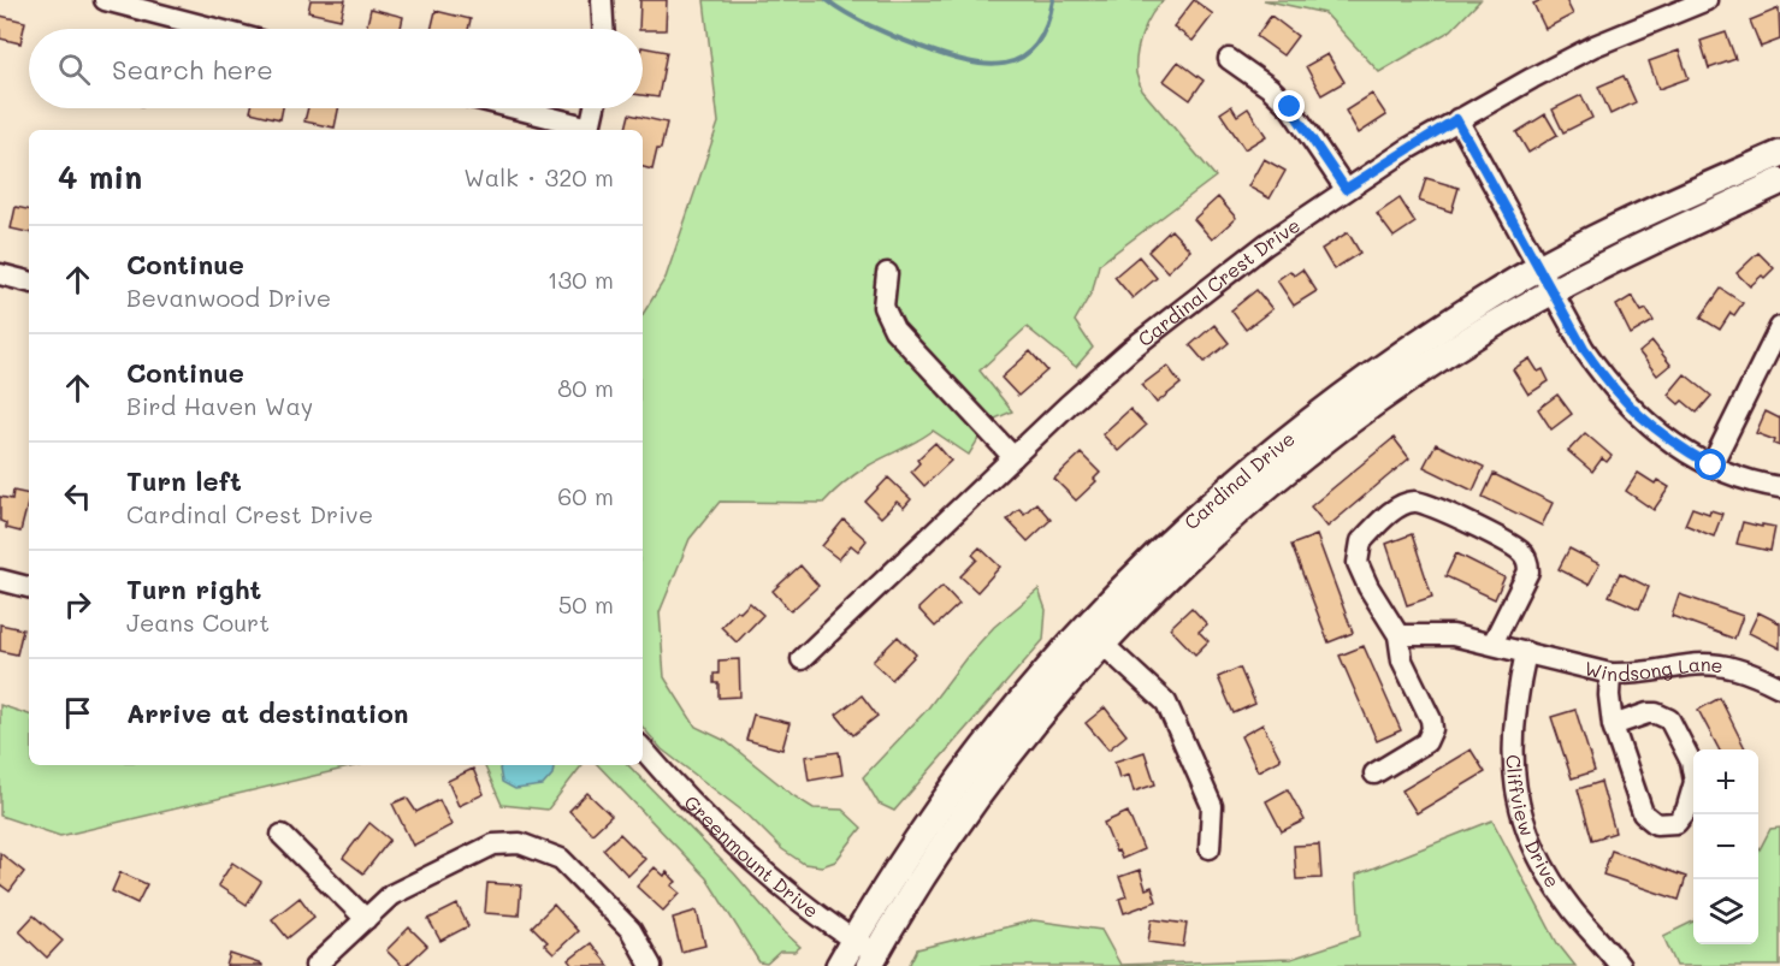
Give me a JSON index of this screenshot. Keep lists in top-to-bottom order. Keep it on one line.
{"streets":{"main road":["Cardinal Drive"],"street":["Cardinal Crest Drive","Windsong Lane","Cliffview Drive","Greenmount Drive"]},"crossings":[["Cardinal Drive","Greenmount Drive"],["Windsong Lane","Cliffview Drive"]],"page":{"search":"Search here","heading":["4 min","Walk · 320 m"],"list":[["Continue","Bevanwood Drive","130 m"],["Continue","Bird Haven Way","80 m"],["Turn left","Cardinal Crest Drive","60 m"],["Turn right","Jeans Court","50 m"],"Arrive at destination"],"map_buttons":["+","−"]}}
